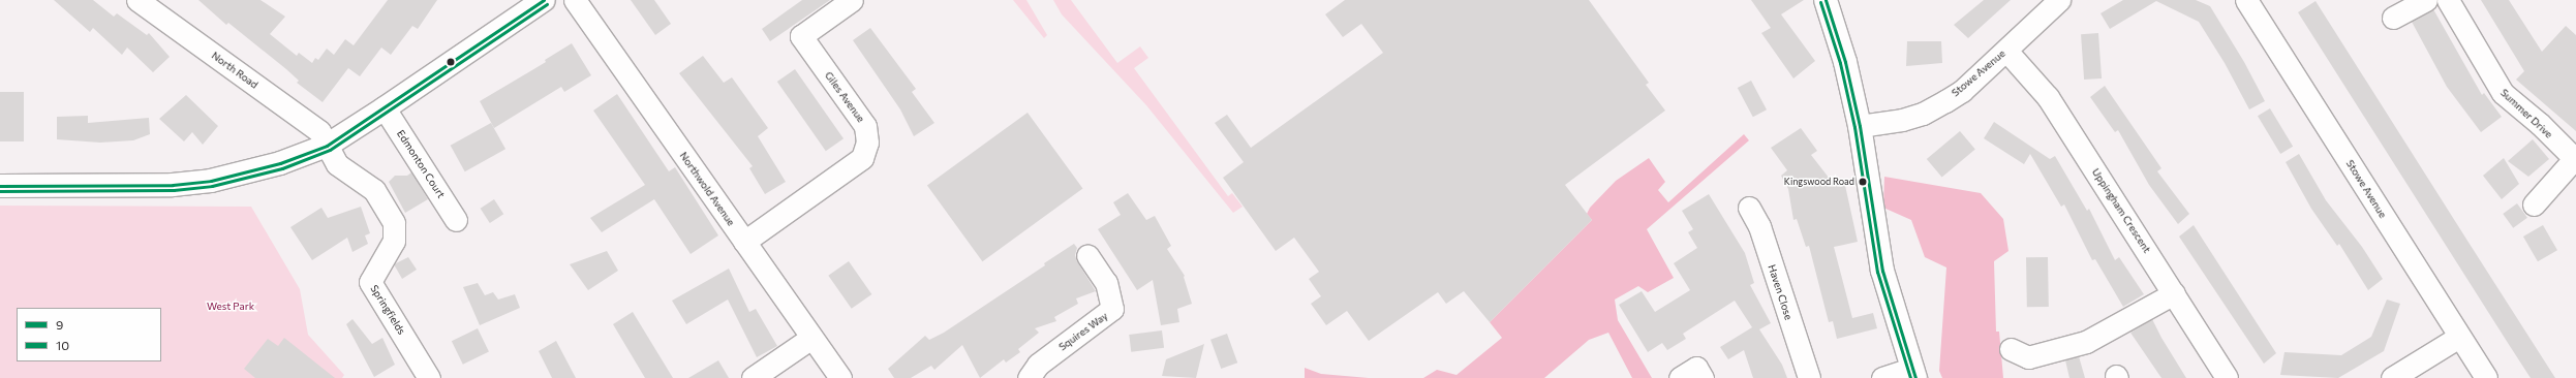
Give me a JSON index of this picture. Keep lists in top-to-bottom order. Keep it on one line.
{"streets":{"street":["North Road","Stowe Avenue","Giles Avenue","Summer Drive","Edmonton Court","Northwold Avenue","Uppingham Crescent","Haven Close","Springfields","Squires Way"]},"crossings":[["North Road","Springfields"],["Stowe Avenue","Uppingham Crescent"],["Giles Avenue","Northwold Avenue"]],"parks":["West Park"],"places":["Kingswood Road"],"lines":["transit line 9","transit line 10"],"legend":["9","10"]}
